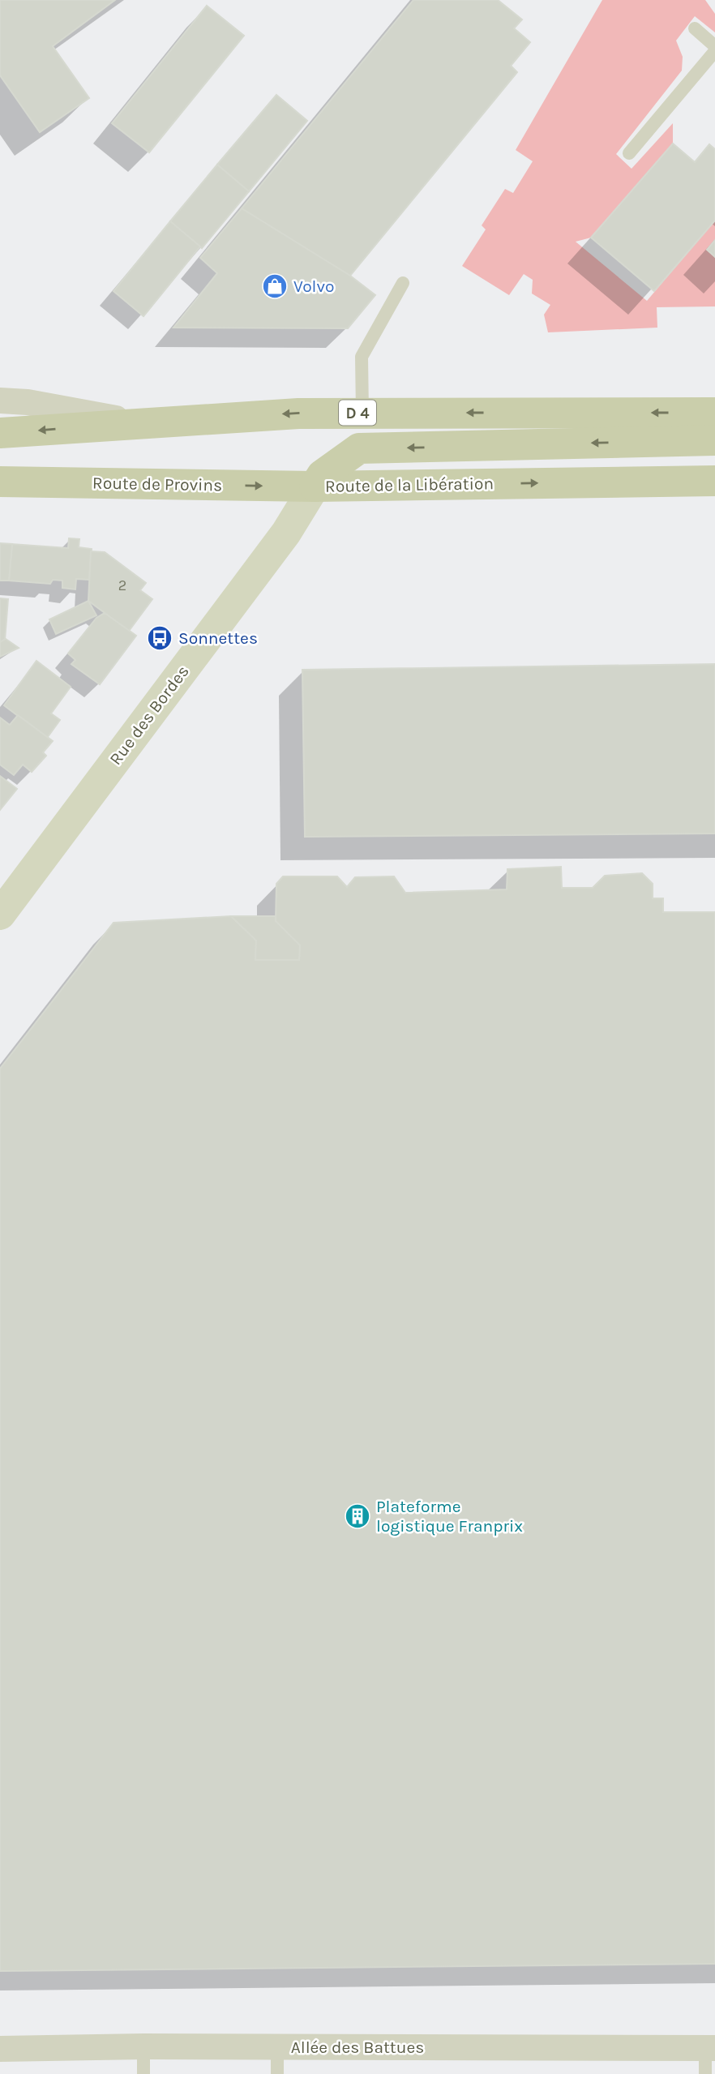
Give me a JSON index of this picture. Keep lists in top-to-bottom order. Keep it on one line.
{"streets":{"main road":["D 4","Route de Provins","Route de la Libération"],"street":["Rue des Bordes","Allée des Battues"]},"crossings":[["Route de Provins","Route de la Libération"],["Route de Provins","Rue des Bordes"],["Route de la Libération","Rue des Bordes"]],"places":{"shop":["Volvo"],"bus stop":["Sonnettes"],"building":["Plateforme logistique Franprix"]},"house_numbers":["2"]}
